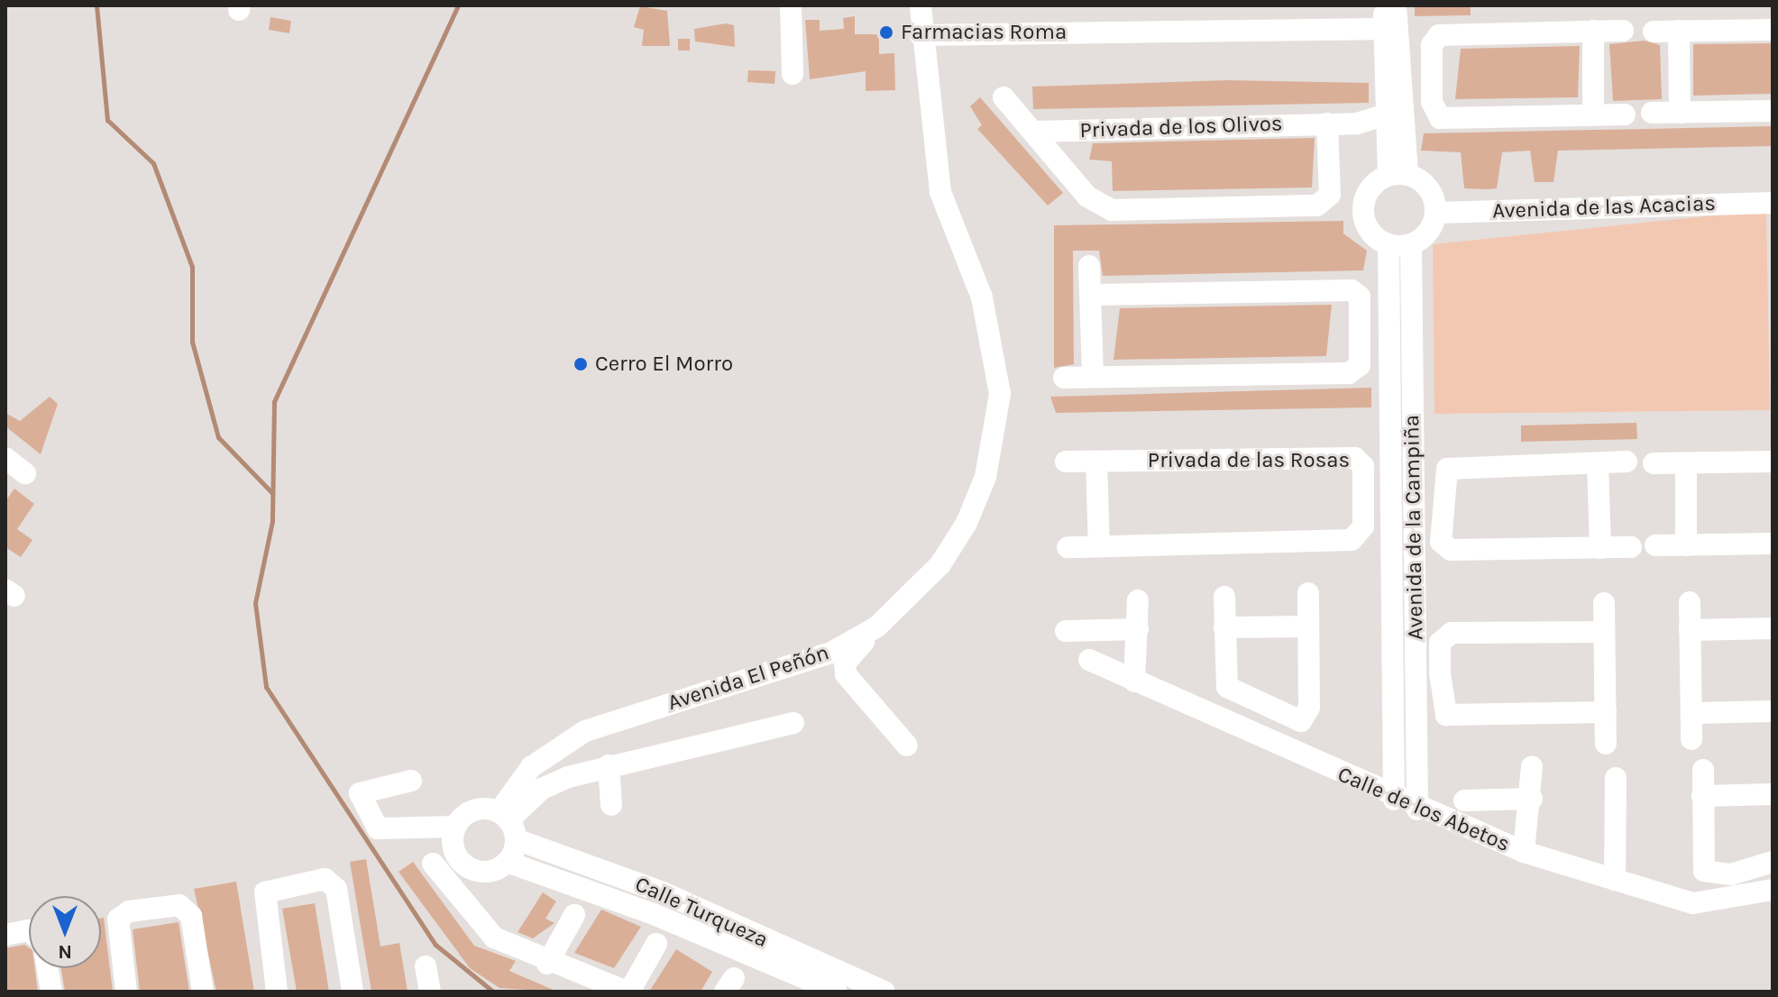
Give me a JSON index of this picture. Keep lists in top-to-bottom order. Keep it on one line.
{"streets":{"street":["Privada de los Olivos","Avenida de las Acacias","Privada de las Rosas","Avenida de la Campiña","Avenida El Peñón","Calle de los Abetos","Calle Turqueza"]},"crossings":[["Avenida de las Acacias","Avenida de la Campiña"],["Privada de las Rosas","Avenida de la Campiña"],["Avenida de la Campiña","Calle de los Abetos"],["Avenida El Peñón","Calle Turqueza"]],"places":["Farmacias Roma","Cerro El Morro"],"north":"bottom"}
